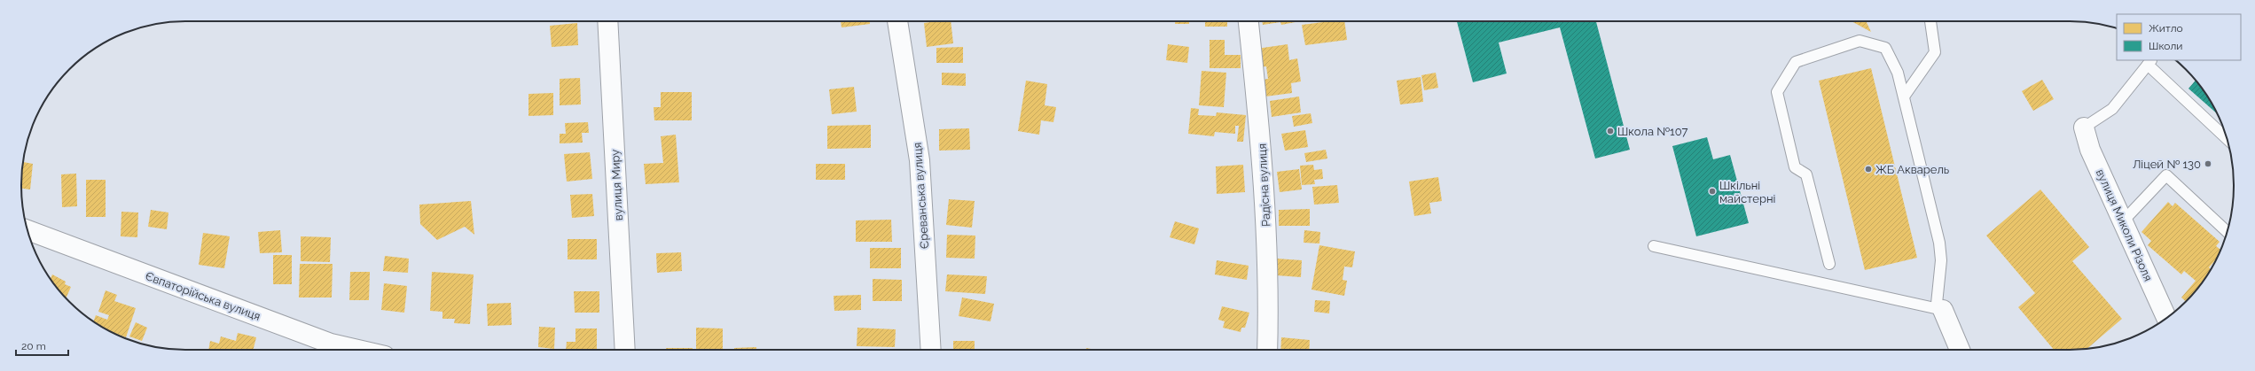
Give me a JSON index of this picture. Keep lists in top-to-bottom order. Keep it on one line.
{"streets":{"street":["вулиця Миру","Радісна вулиця","Єреванська вулиця","вулиця Миколи Різоля","Євпаторійська вулиця"]},"places":["Школа №107","Ліцей № 130","ЖБ Акварель","Шкільні майстерні"],"legend":["Житло","Школи"],"scale_bar":"20 m"}
